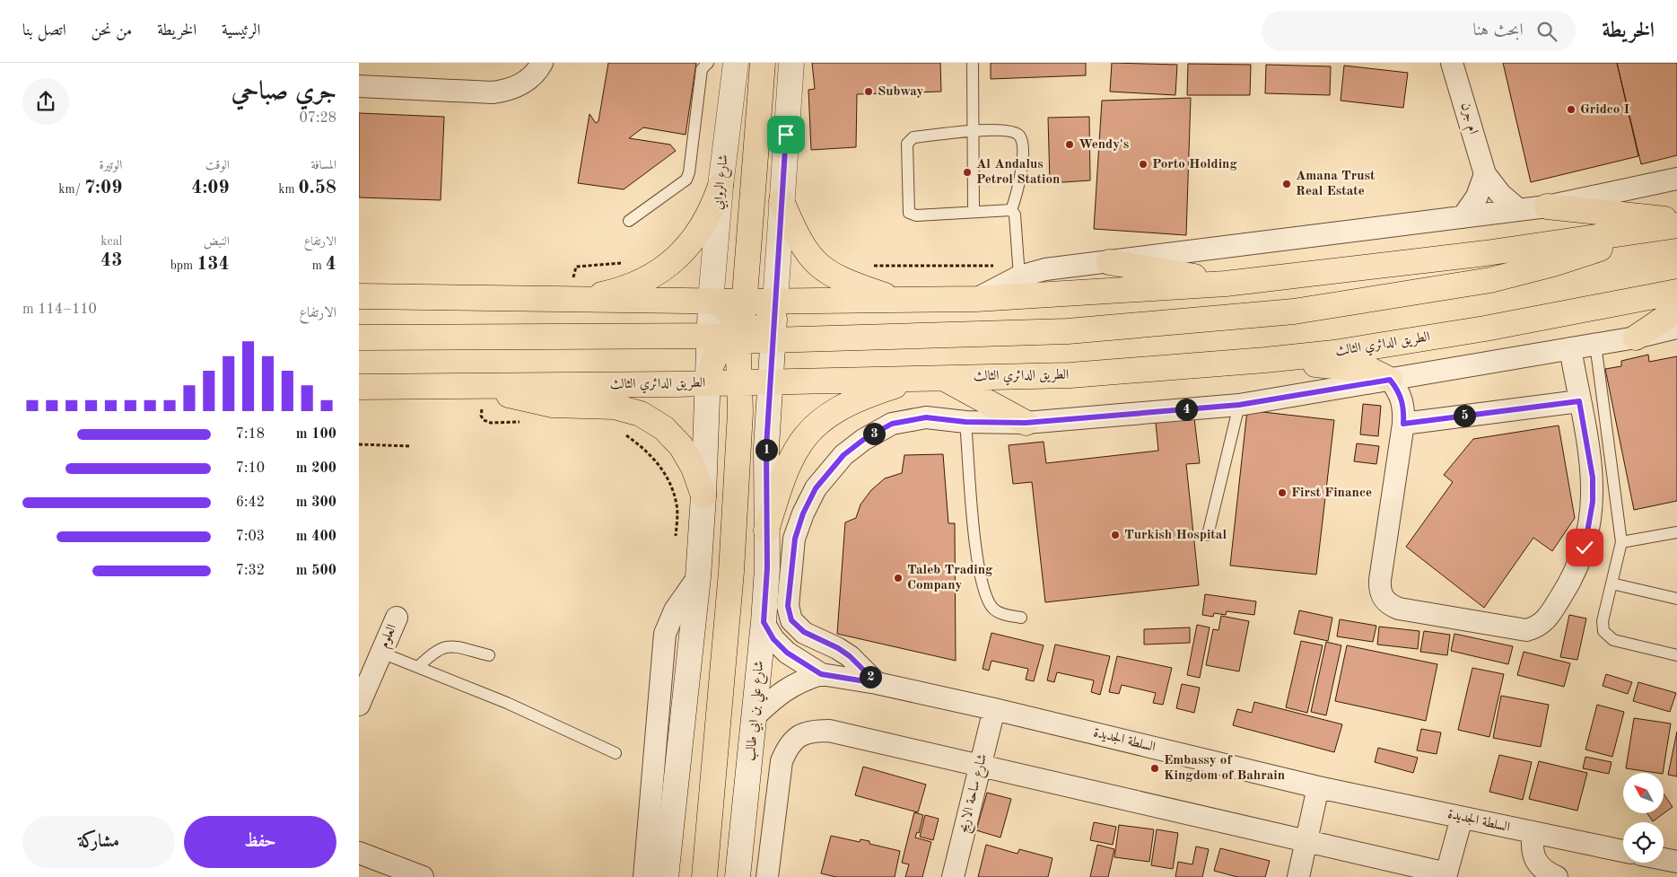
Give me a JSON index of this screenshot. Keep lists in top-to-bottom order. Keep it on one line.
{"streets":{"highway":["الطريق الدائري الثالث"],"main road":["شارع الروابي","شارع علي بن ابي طالب"],"street":["ام جرن","العلوم","السلطة الجديدة","شارع ساحة الاريج"]},"crossings":[["الطريق الدائري الثالث","شارع علي بن ابي طالب"],["شارع علي بن ابي طالب","السلطة الجديدة"],["السلطة الجديدة","شارع ساحة الاريج"]],"places":["Subway","Gridco I","Wendy's","Porto Holding","Al Andalus Petrol Station","Amana Trust Real Estate","First Finance","Turkish Hospital","Taleb Trading Company","Embassy of Kingdom of Bahrain"],"north":"top left","page":{"header":"الخريطة","search":"ابحث هنا","nav":["الرئيسية","الخريطة","من نحن","اتصل بنا"],"heading":["جري صباحي","07:28"],"stats":[["المسافة","0.58 km"],["الوقت","4:09"],["الوتيرة","7:09 /km"],["الارتفاع","4 m"],["النبض","134 bpm"],["kcal","43"]],"chart":["الارتفاع","110–114 m"],"pins":["4","5","3","1","2"],"list":[{"name":"100 m","note":"7:18"},{"name":"200 m","note":"7:10"},{"name":"300 m","note":"6:42"},{"name":"400 m","note":"7:03"},{"name":"500 m","note":"7:32"}],"buttons":["حفظ","مشاركة"]}}
